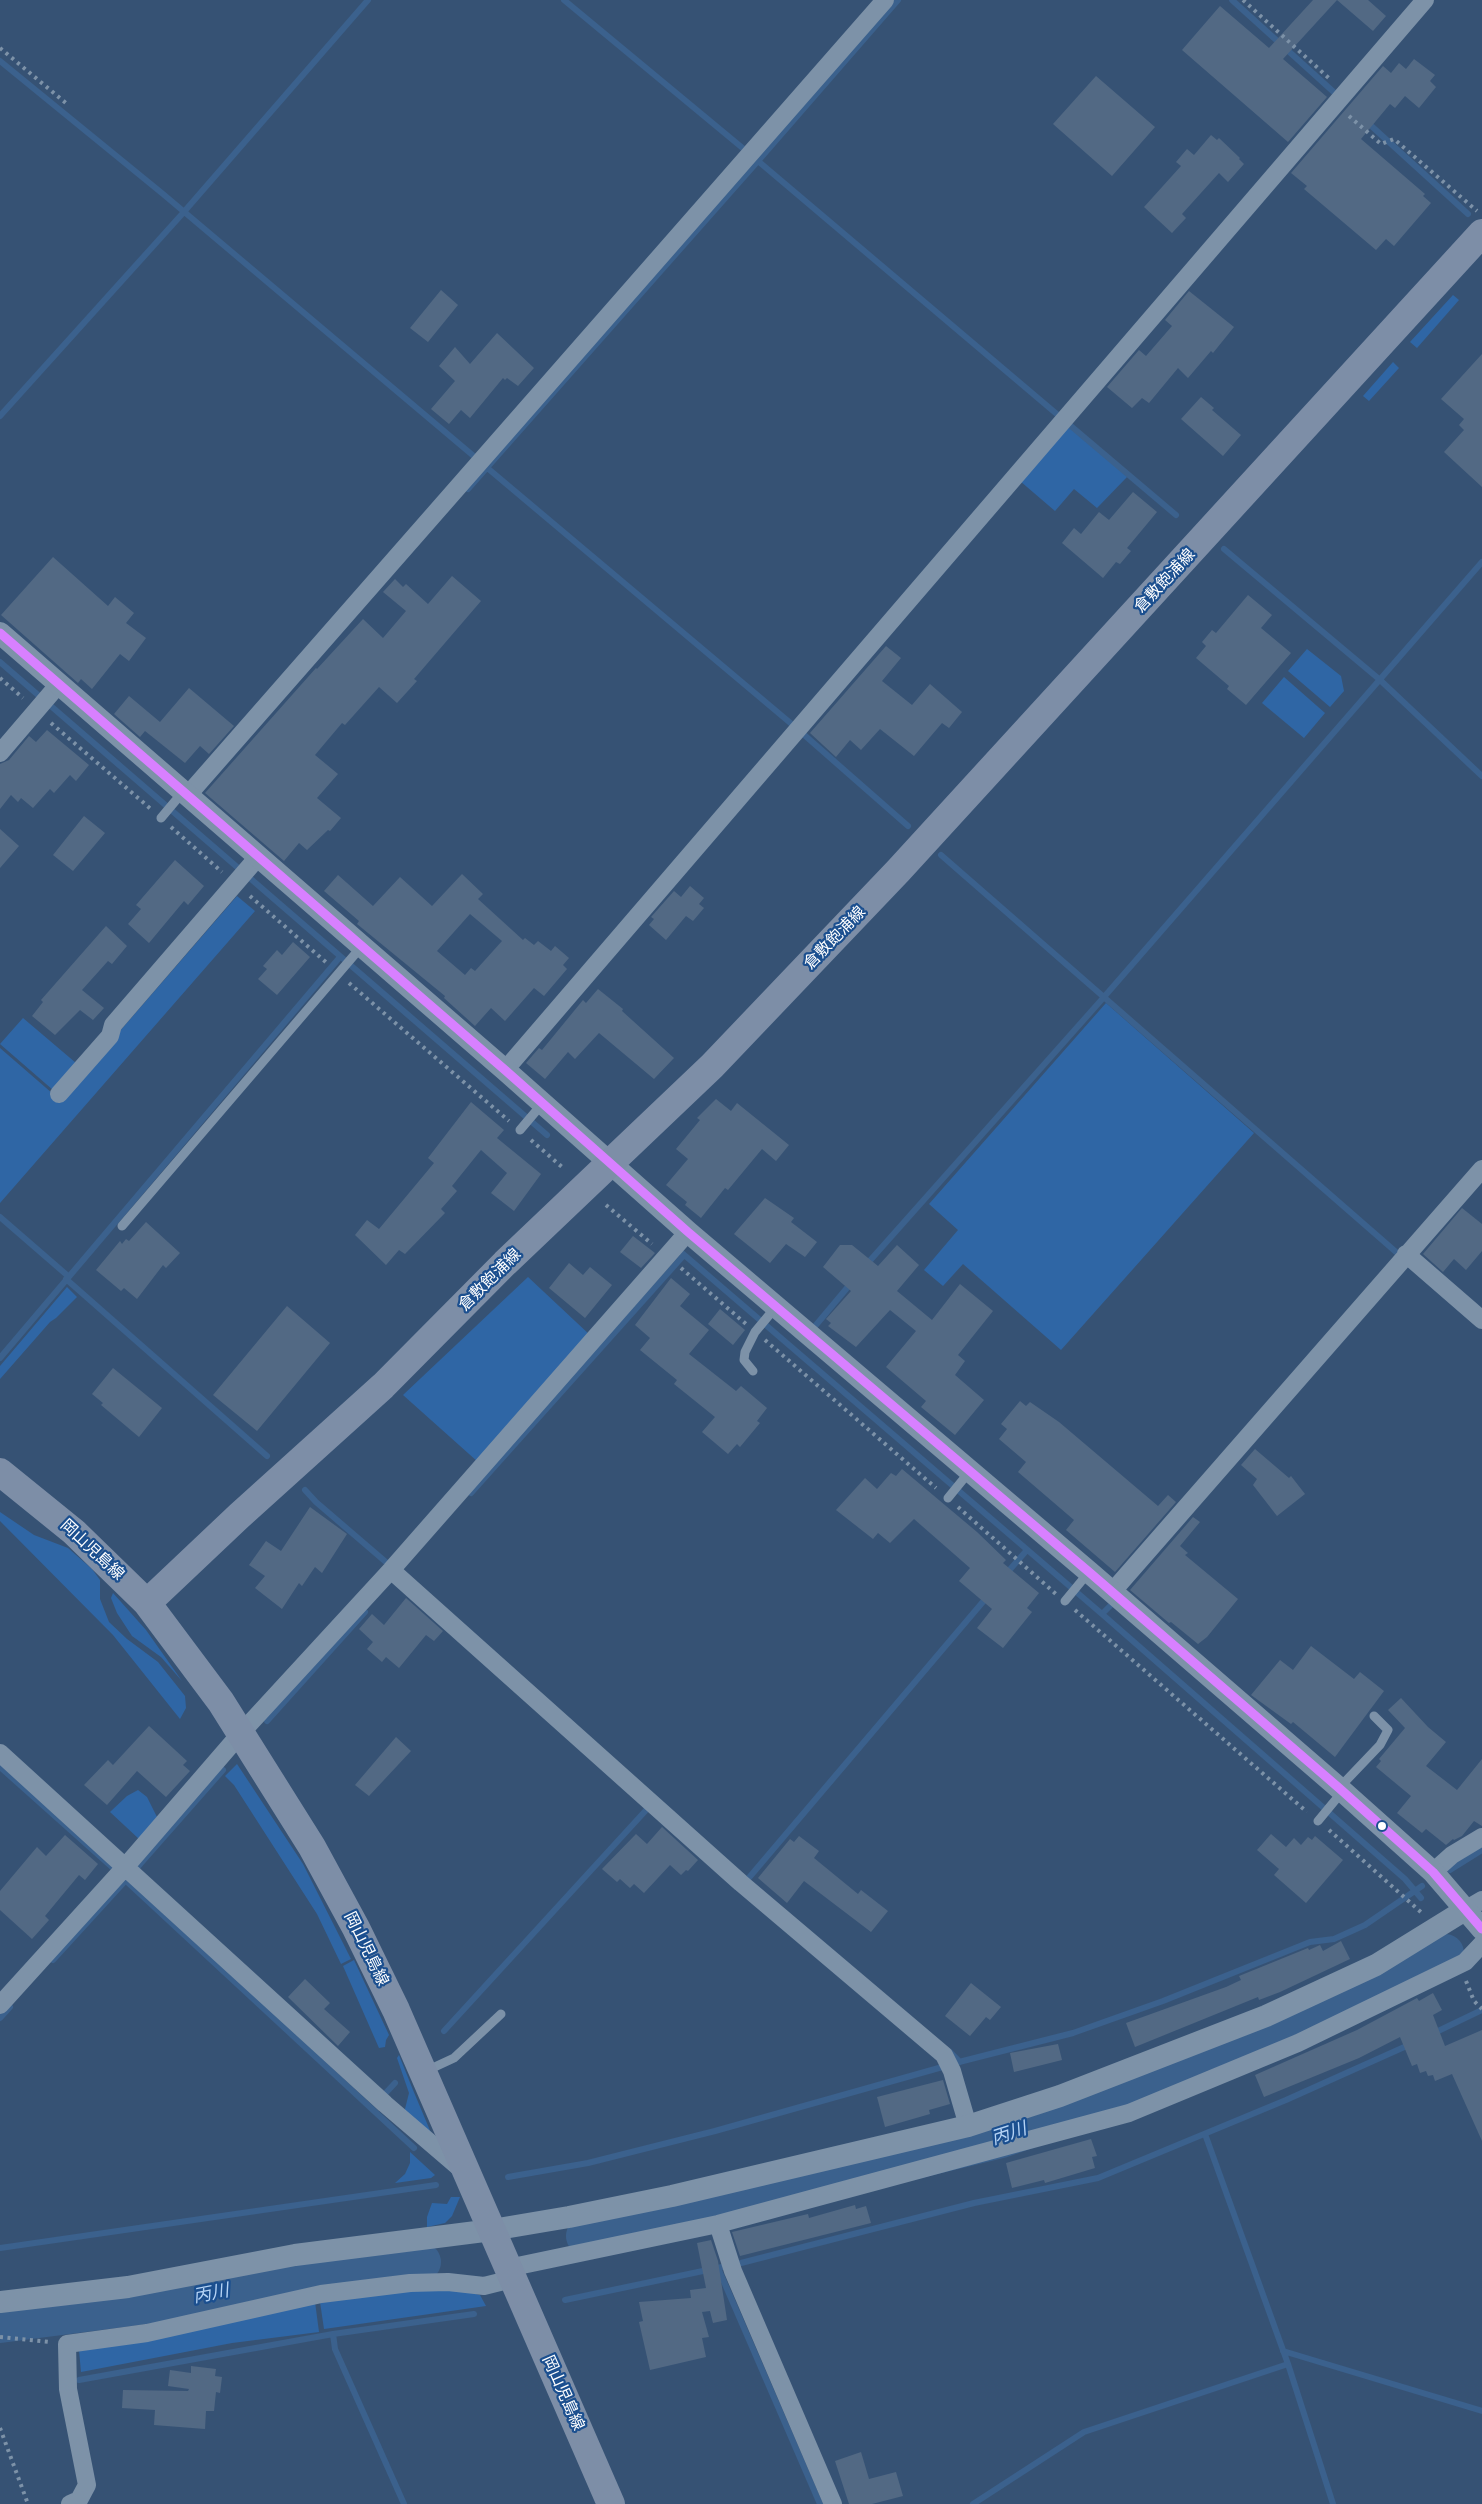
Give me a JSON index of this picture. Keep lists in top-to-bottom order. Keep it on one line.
{"streets":{"main road":["倉敷飽浦線","岡山児島線"]},"crossings":[["倉敷飽浦線","岡山児島線"]],"water":["丙川"]}
